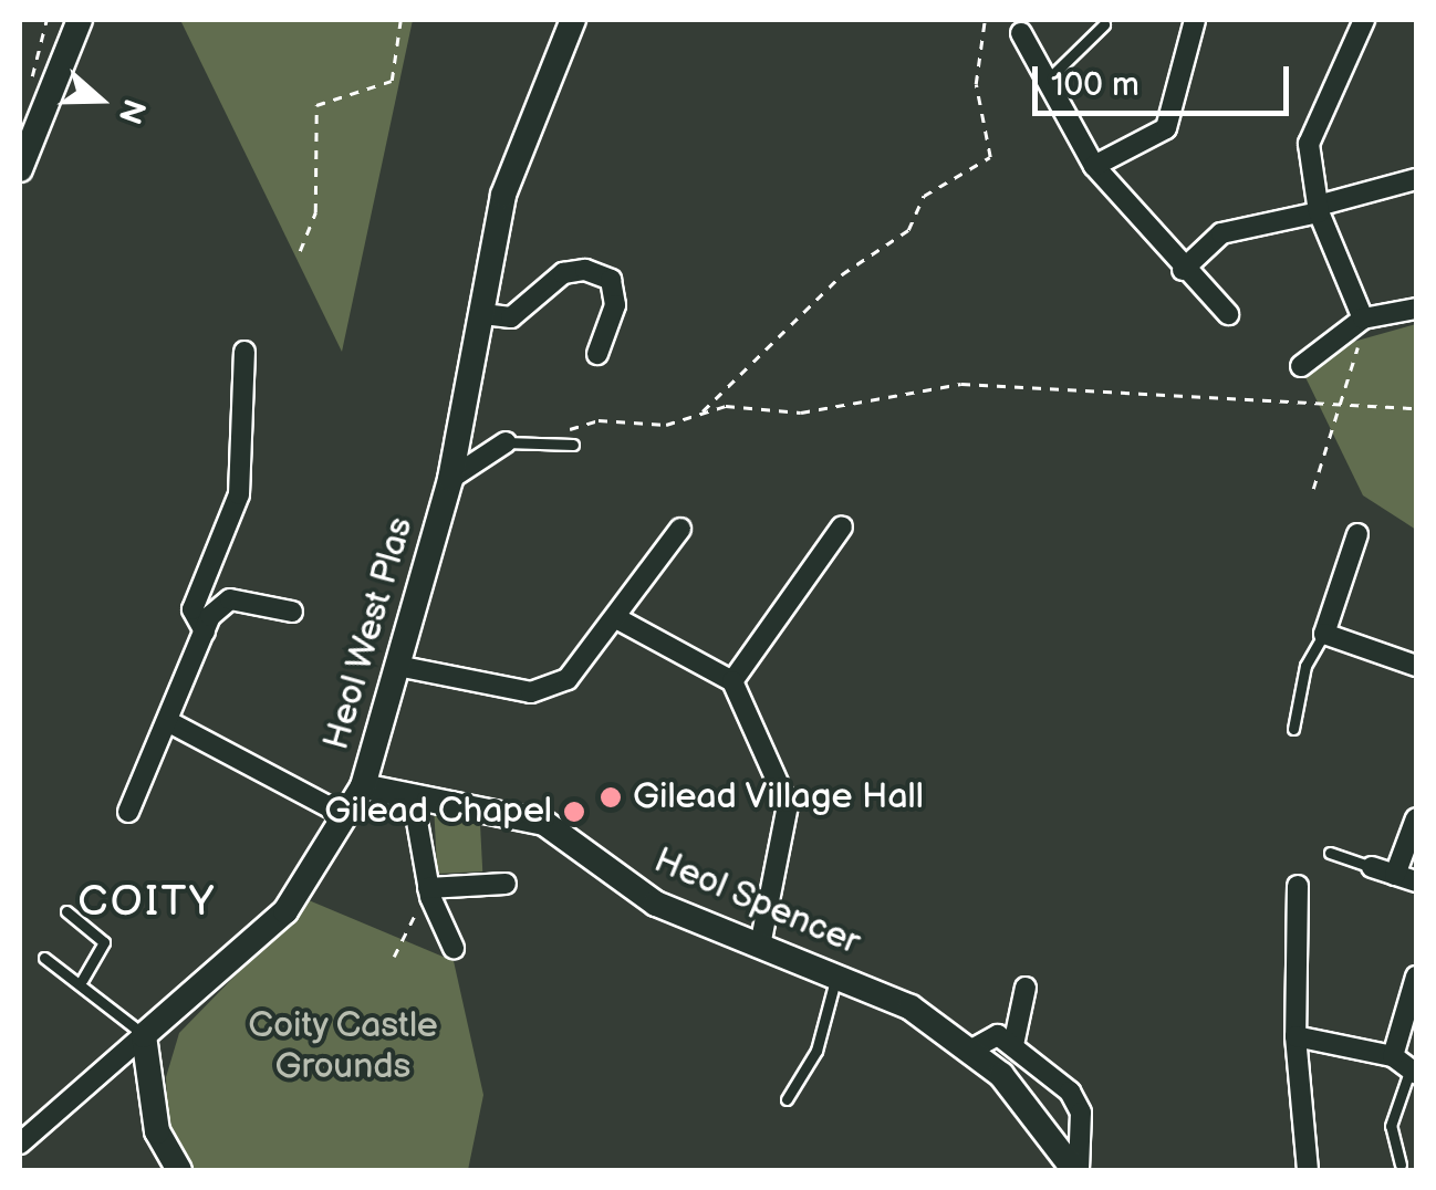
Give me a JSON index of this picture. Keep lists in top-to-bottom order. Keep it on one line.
{"streets":{"street":["Heol West Plas","Heol Spencer"]},"crossings":[["Heol West Plas","Heol Spencer"]],"districts":["COITY"],"parks":["Coity Castle Grounds"],"places":["Gilead Village Hall","Gilead Chapel"],"scale_bar":"100 m","north":"right"}
